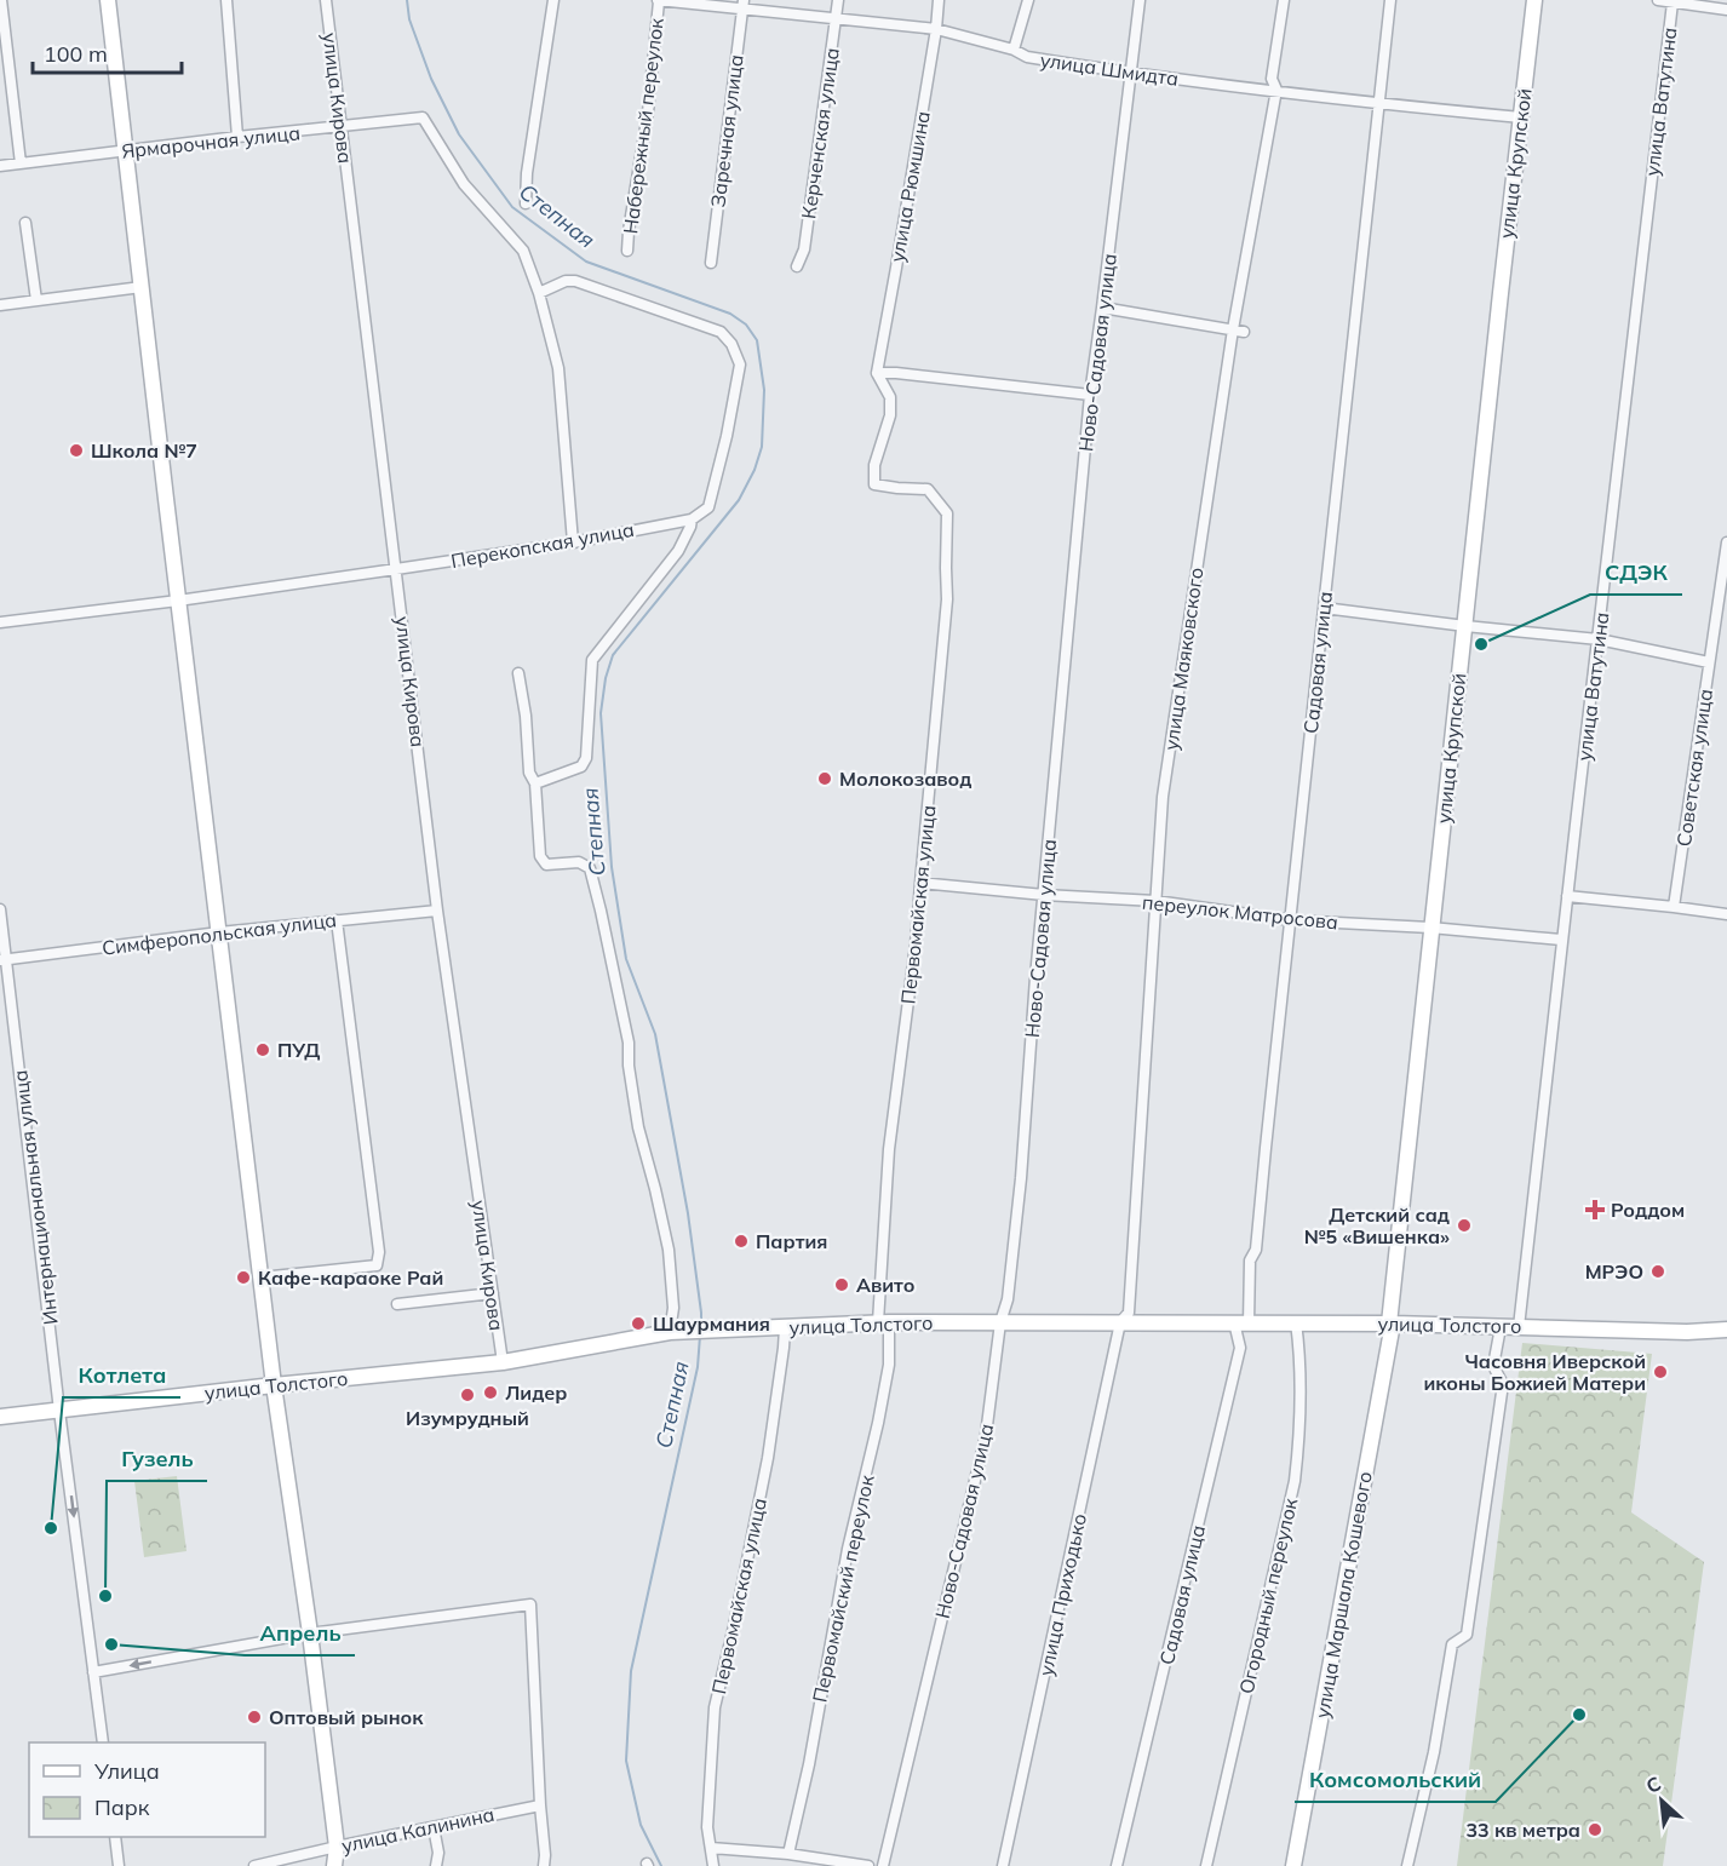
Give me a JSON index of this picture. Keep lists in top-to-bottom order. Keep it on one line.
{"streets":{"main road":["улица Крупской","улица Толстого","улица Маршала Кошевого"],"street":["улица Шмидта","улица Кирова","улица Ватутина","Набережный переулок","Заречная улица","Керченская улица","Ярмарочная улица","улица Рюмшина","Ново-Садовая улица","Перекопская улица","улица Маяковского","Садовая улица","Советская улица","Первомайская улица","переулок Матросова","Симферопольская улица","Интернациональная улица","Первомайский переулок","улица Приходько","Огородный переулок","улица Калинина"]},"crossings":[["улица Шмидта","Набережный переулок"],["улица Шмидта","Заречная улица"],["улица Шмидта","Керченская улица"],["улица Шмидта","улица Крупской"],["улица Шмидта","улица Рюмшина"],["улица Шмидта","Ново-Садовая улица"],["улица Шмидта","улица Маяковского"],["улица Шмидта","Садовая улица"],["улица Кирова","Ярмарочная улица"],["улица Кирова","Перекопская улица"],["улица Кирова","Симферопольская улица"],["улица Кирова","улица Толстого"],["улица Ватутина","переулок Матросова"],["улица Ватутина","улица Толстого"],["улица Крупской","переулок Матросова"],["улица Крупской","улица Толстого"],["улица Крупской","улица Маршала Кошевого"],["улица Рюмшина","Первомайская улица"],["Ново-Садовая улица","переулок Матросова"],["Ново-Садовая улица","улица Толстого"],["улица Маяковского","переулок Матросова"],["улица Маяковского","улица Толстого"],["улица Маяковского","улица Приходько"],["Садовая улица","переулок Матросова"],["Садовая улица","улица Толстого"],["Первомайская улица","переулок Матросова"],["Первомайская улица","улица Толстого"],["Первомайская улица","Первомайский переулок"],["Симферопольская улица","Интернациональная улица"],["Интернациональная улица","улица Толстого"],["улица Толстого","Первомайский переулок"],["улица Толстого","улица Приходько"],["улица Толстого","улица Маршала Кошевого"],["улица Толстого","Огородный переулок"]],"water":["Степная"],"places":{"other":["Школа №7","СДЭК","Молокозавод","ПУД","Детский сад №5 «Вишенка»","Партия","МРЭО","Кафе-караоке Рай","Авито","Шаурмания","Часовня Иверской иконы Божией Матери","Лидер","Изумрудный","Котлета","Гузель","Апрель","Комсомольский","Оптовый рынок","33 кв метра"],"health":["Роддом"]},"legend":["Улица","Парк"],"scale_bar":"100 m","north":"top left"}
